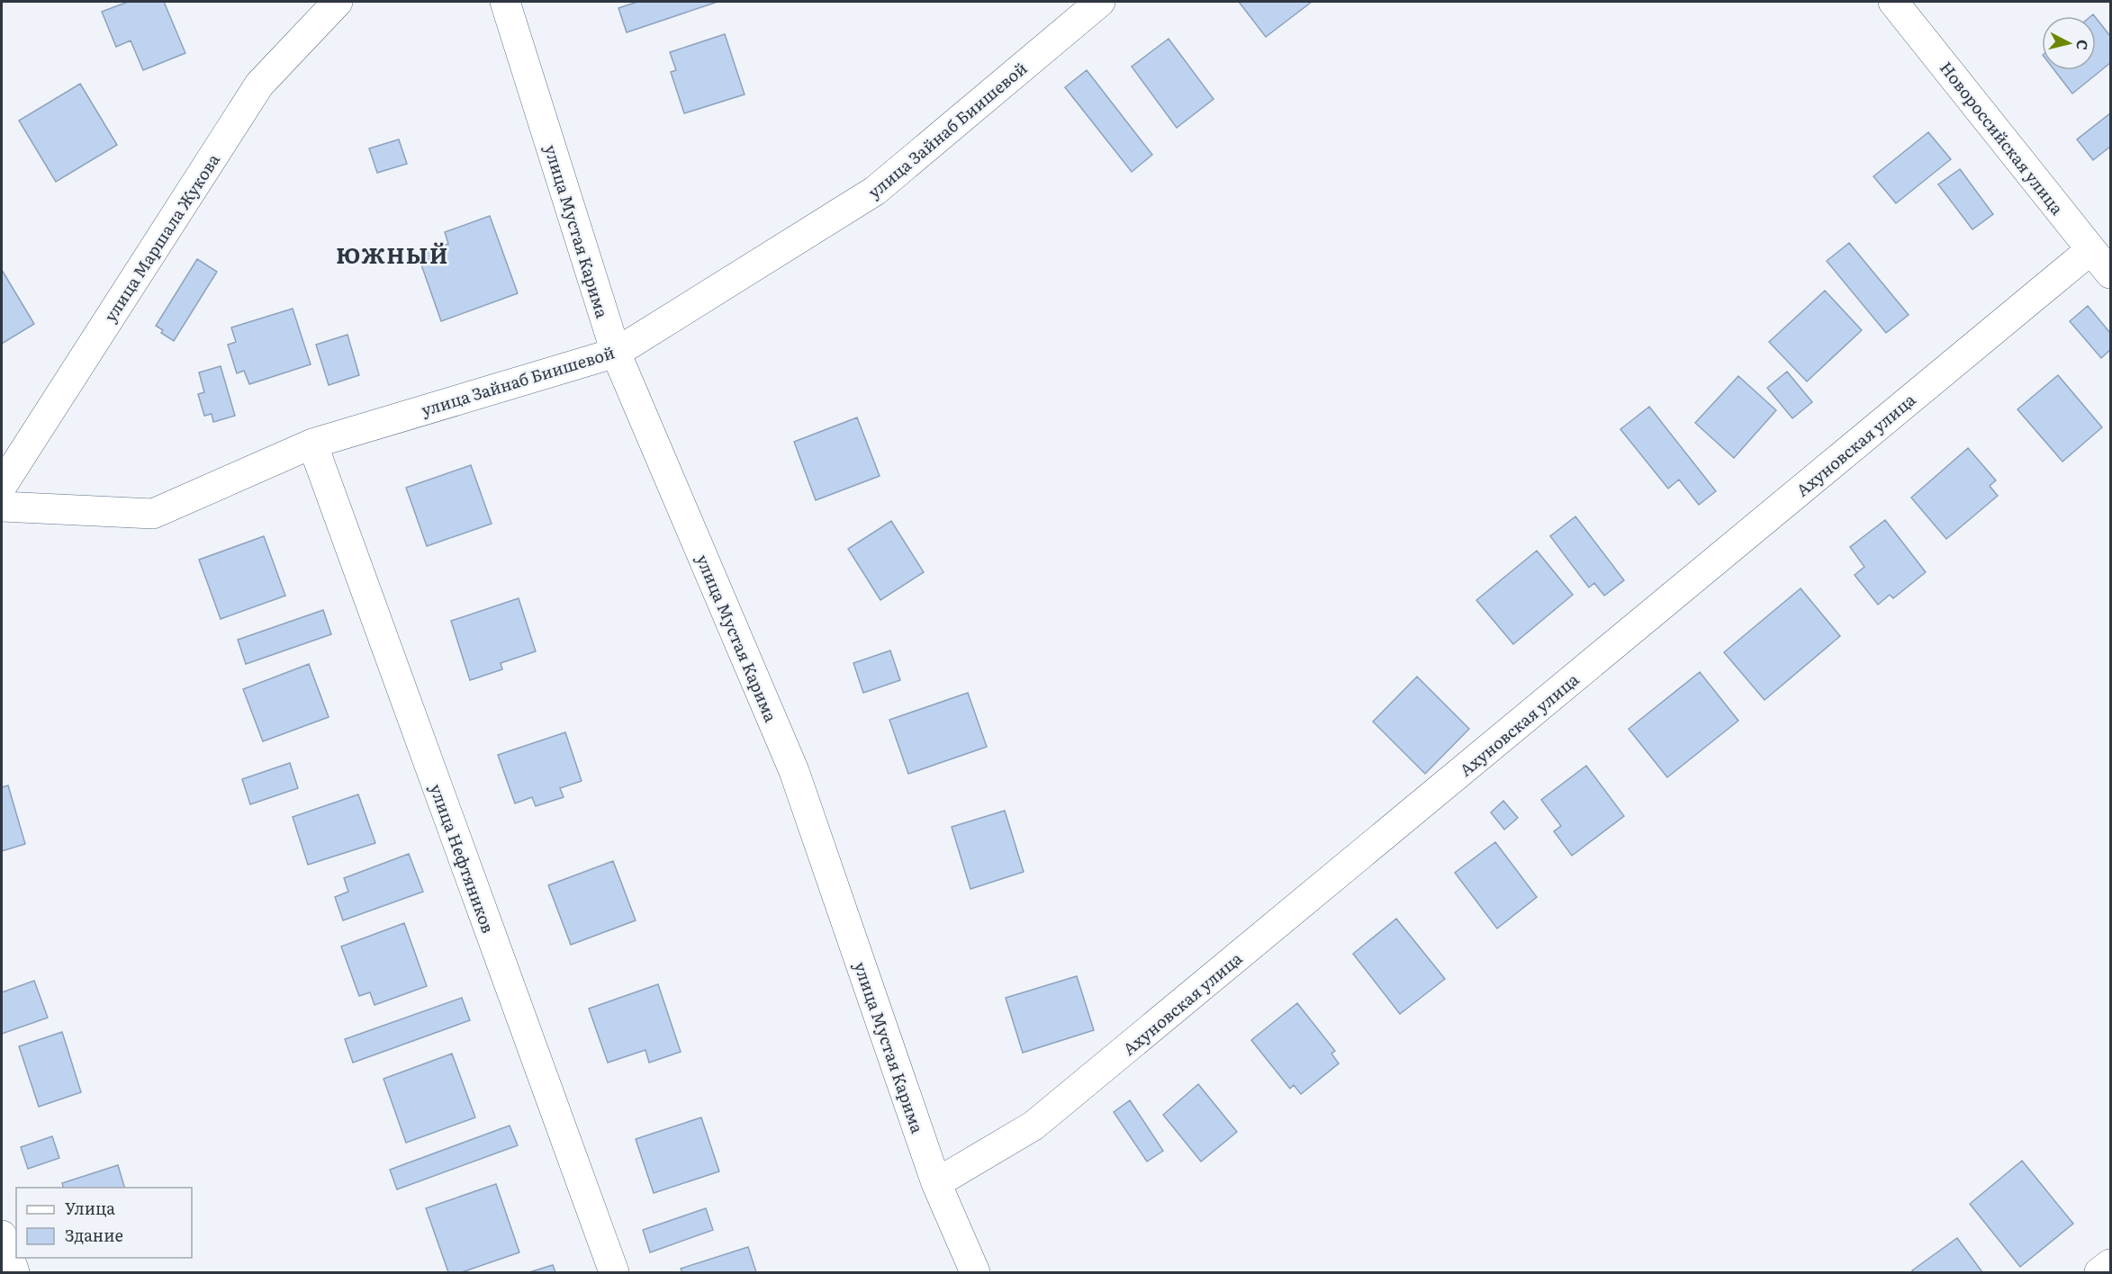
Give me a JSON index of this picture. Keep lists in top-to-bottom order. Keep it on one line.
{"streets":{"street":["улица Зайнаб Биишевой","Новороссийская улица","улица Мустая Карима","улица Маршала Жукова","Ахуновская улица","улица Нефтяников"]},"crossings":[["улица Зайнаб Биишевой","улица Мустая Карима"],["улица Зайнаб Биишевой","улица Нефтяников"],["Новороссийская улица","Ахуновская улица"],["улица Мустая Карима","Ахуновская улица"]],"districts":["ЮЖНЫЙ"],"legend":["Улица","Здание"],"north":"right"}
